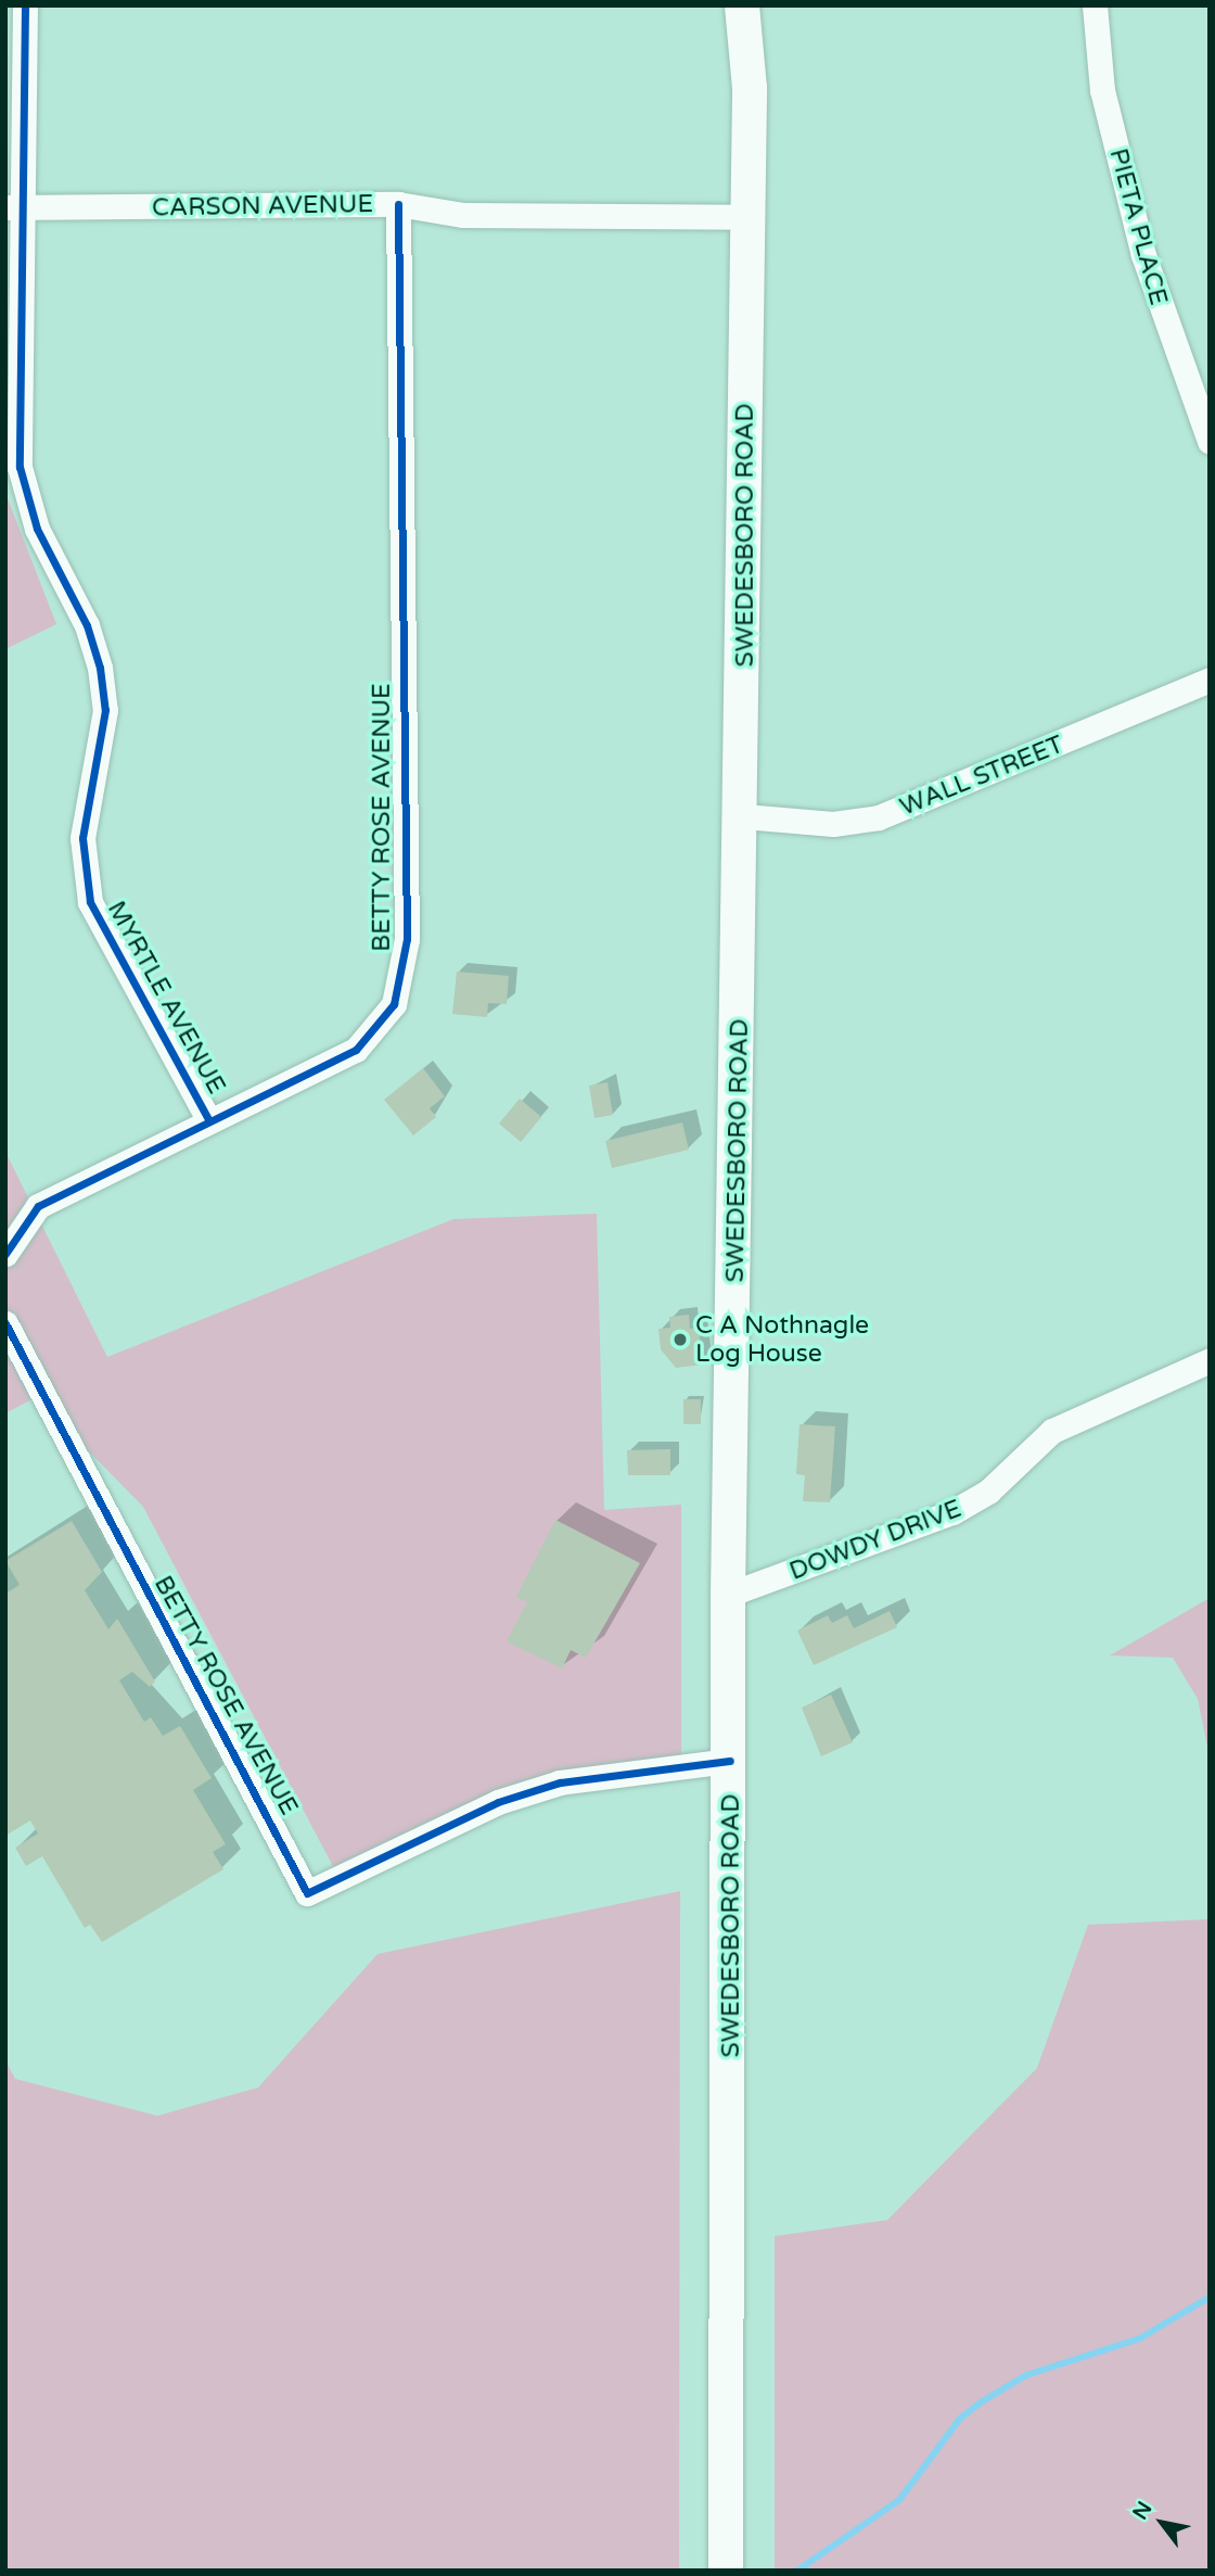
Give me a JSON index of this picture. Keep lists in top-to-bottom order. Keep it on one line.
{"streets":{"main road":["SWEDESBORO ROAD"],"street":["CARSON AVENUE","PIETA PLACE","WALL STREET","BETTY ROSE AVENUE","MYRTLE AVENUE","DOWDY DRIVE"]},"crossings":[["CARSON AVENUE","SWEDESBORO ROAD"],["CARSON AVENUE","BETTY ROSE AVENUE"],["CARSON AVENUE","MYRTLE AVENUE"],["SWEDESBORO ROAD","WALL STREET"],["SWEDESBORO ROAD","BETTY ROSE AVENUE"],["SWEDESBORO ROAD","DOWDY DRIVE"],["BETTY ROSE AVENUE","MYRTLE AVENUE"]],"places":["C A Nothnagle Log House"],"north":"top left"}
